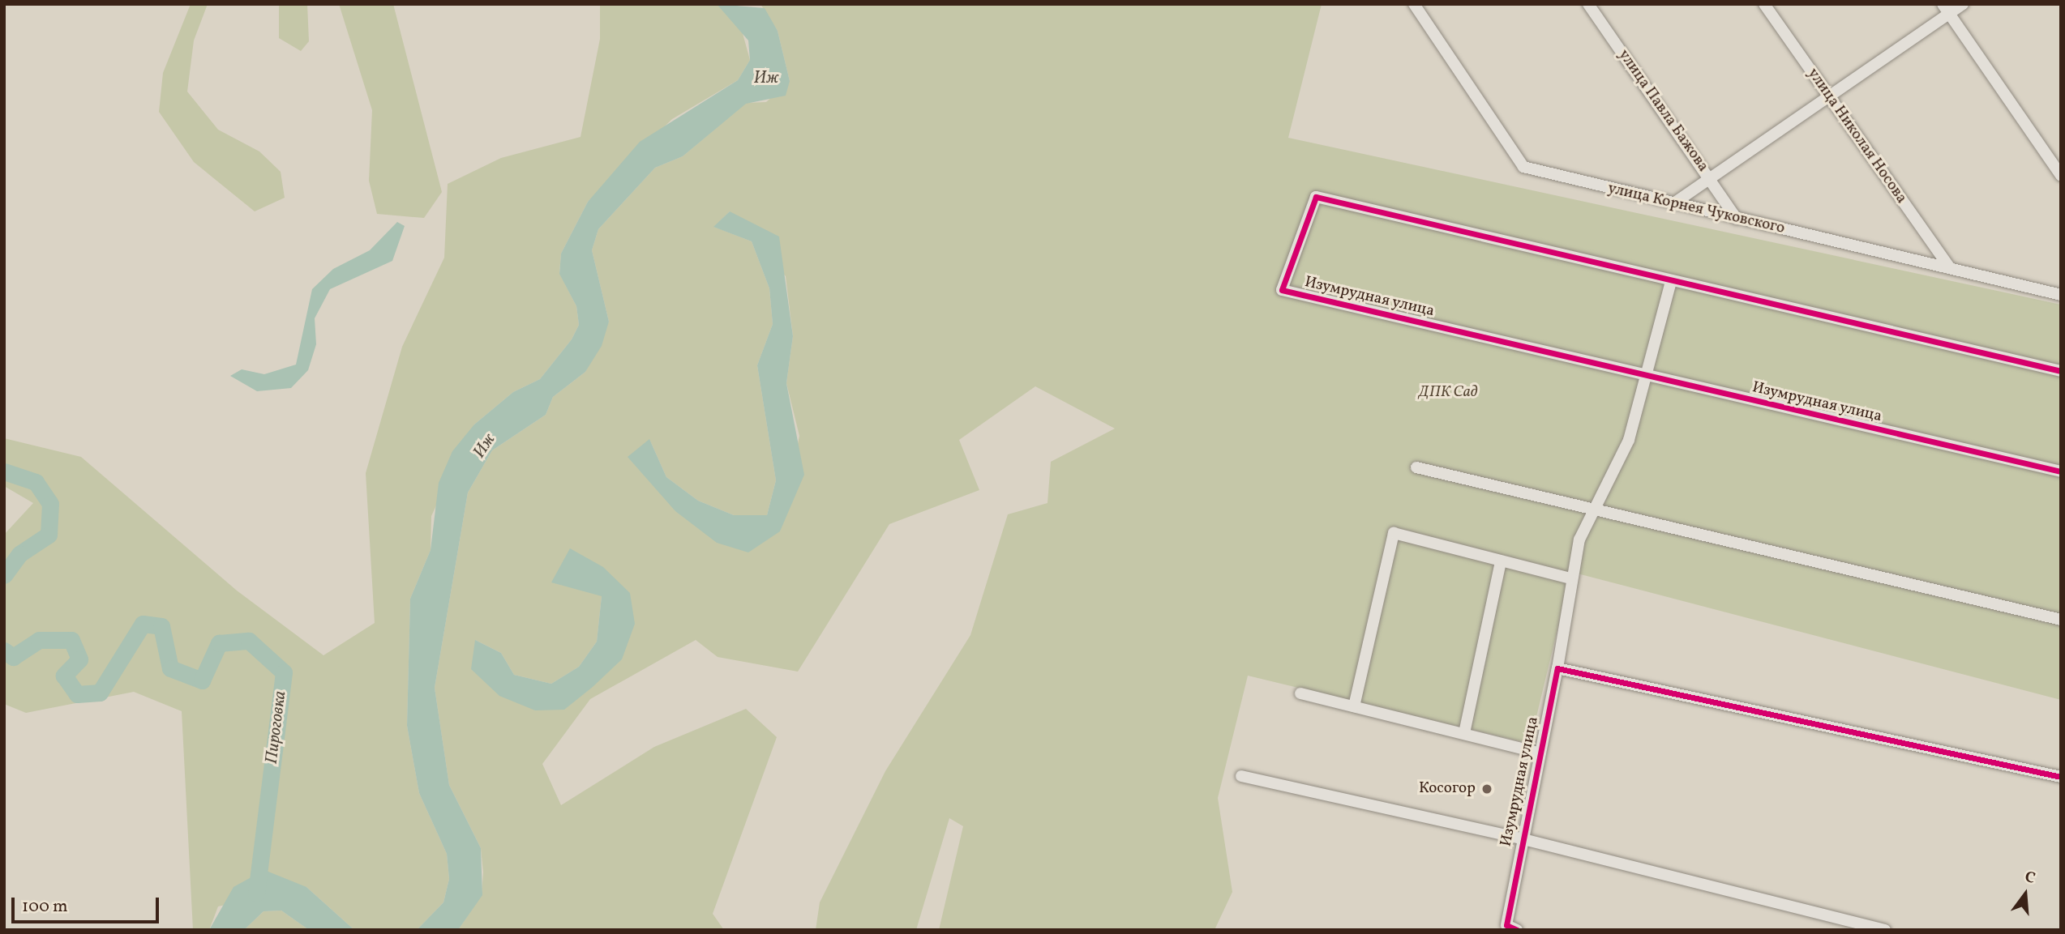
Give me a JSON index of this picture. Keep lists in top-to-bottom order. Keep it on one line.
{"streets":{"street":["улица Павла Бажова","улица Николая Носова","улица Корнея Чуковского","Изумрудная улица"]},"crossings":[["улица Павла Бажова","улица Корнея Чуковского"],["улица Николая Носова","улица Корнея Чуковского"]],"water":["Иж","Пироговка"],"parks":["ДПК Сад"],"places":["Косогор"],"scale_bar":"100 m","north":"top"}
